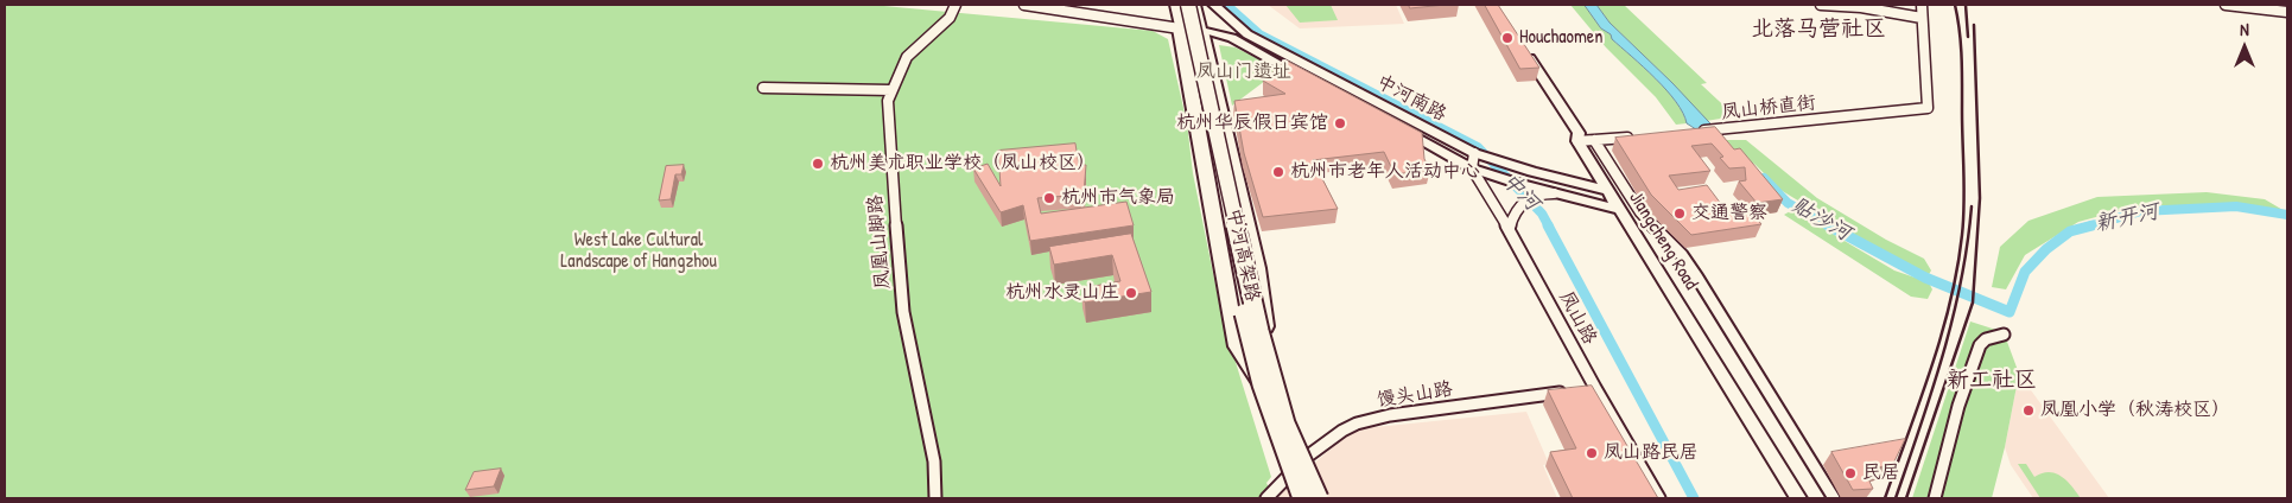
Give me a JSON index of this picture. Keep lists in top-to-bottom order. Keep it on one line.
{"streets":{"highway":["中河高架路"],"main road":["中河南路","Jiangcheng Road"],"street":["凤山桥直街","凤凰山脚路","凤山路","馒头山路"]},"crossings":[["中河南路","Jiangcheng Road"],["中河南路","凤山路"],["凤山路","馒头山路"]],"districts":["北落马营社区","新工社区"],"water":["中河","新开河","贴沙河"],"parks":["凤山门遗址","West Lake Cultural Landscape of Hangzhou"],"places":["Houchaomen","杭州华辰假日宾馆","杭州美术职业学校（凤山校区）","杭州市老年人活动中心","杭州市气象局","交通警察","杭州水灵山庄","凤凰小学（秋涛校区）","凤山路民居","民居"],"north":"top"}
